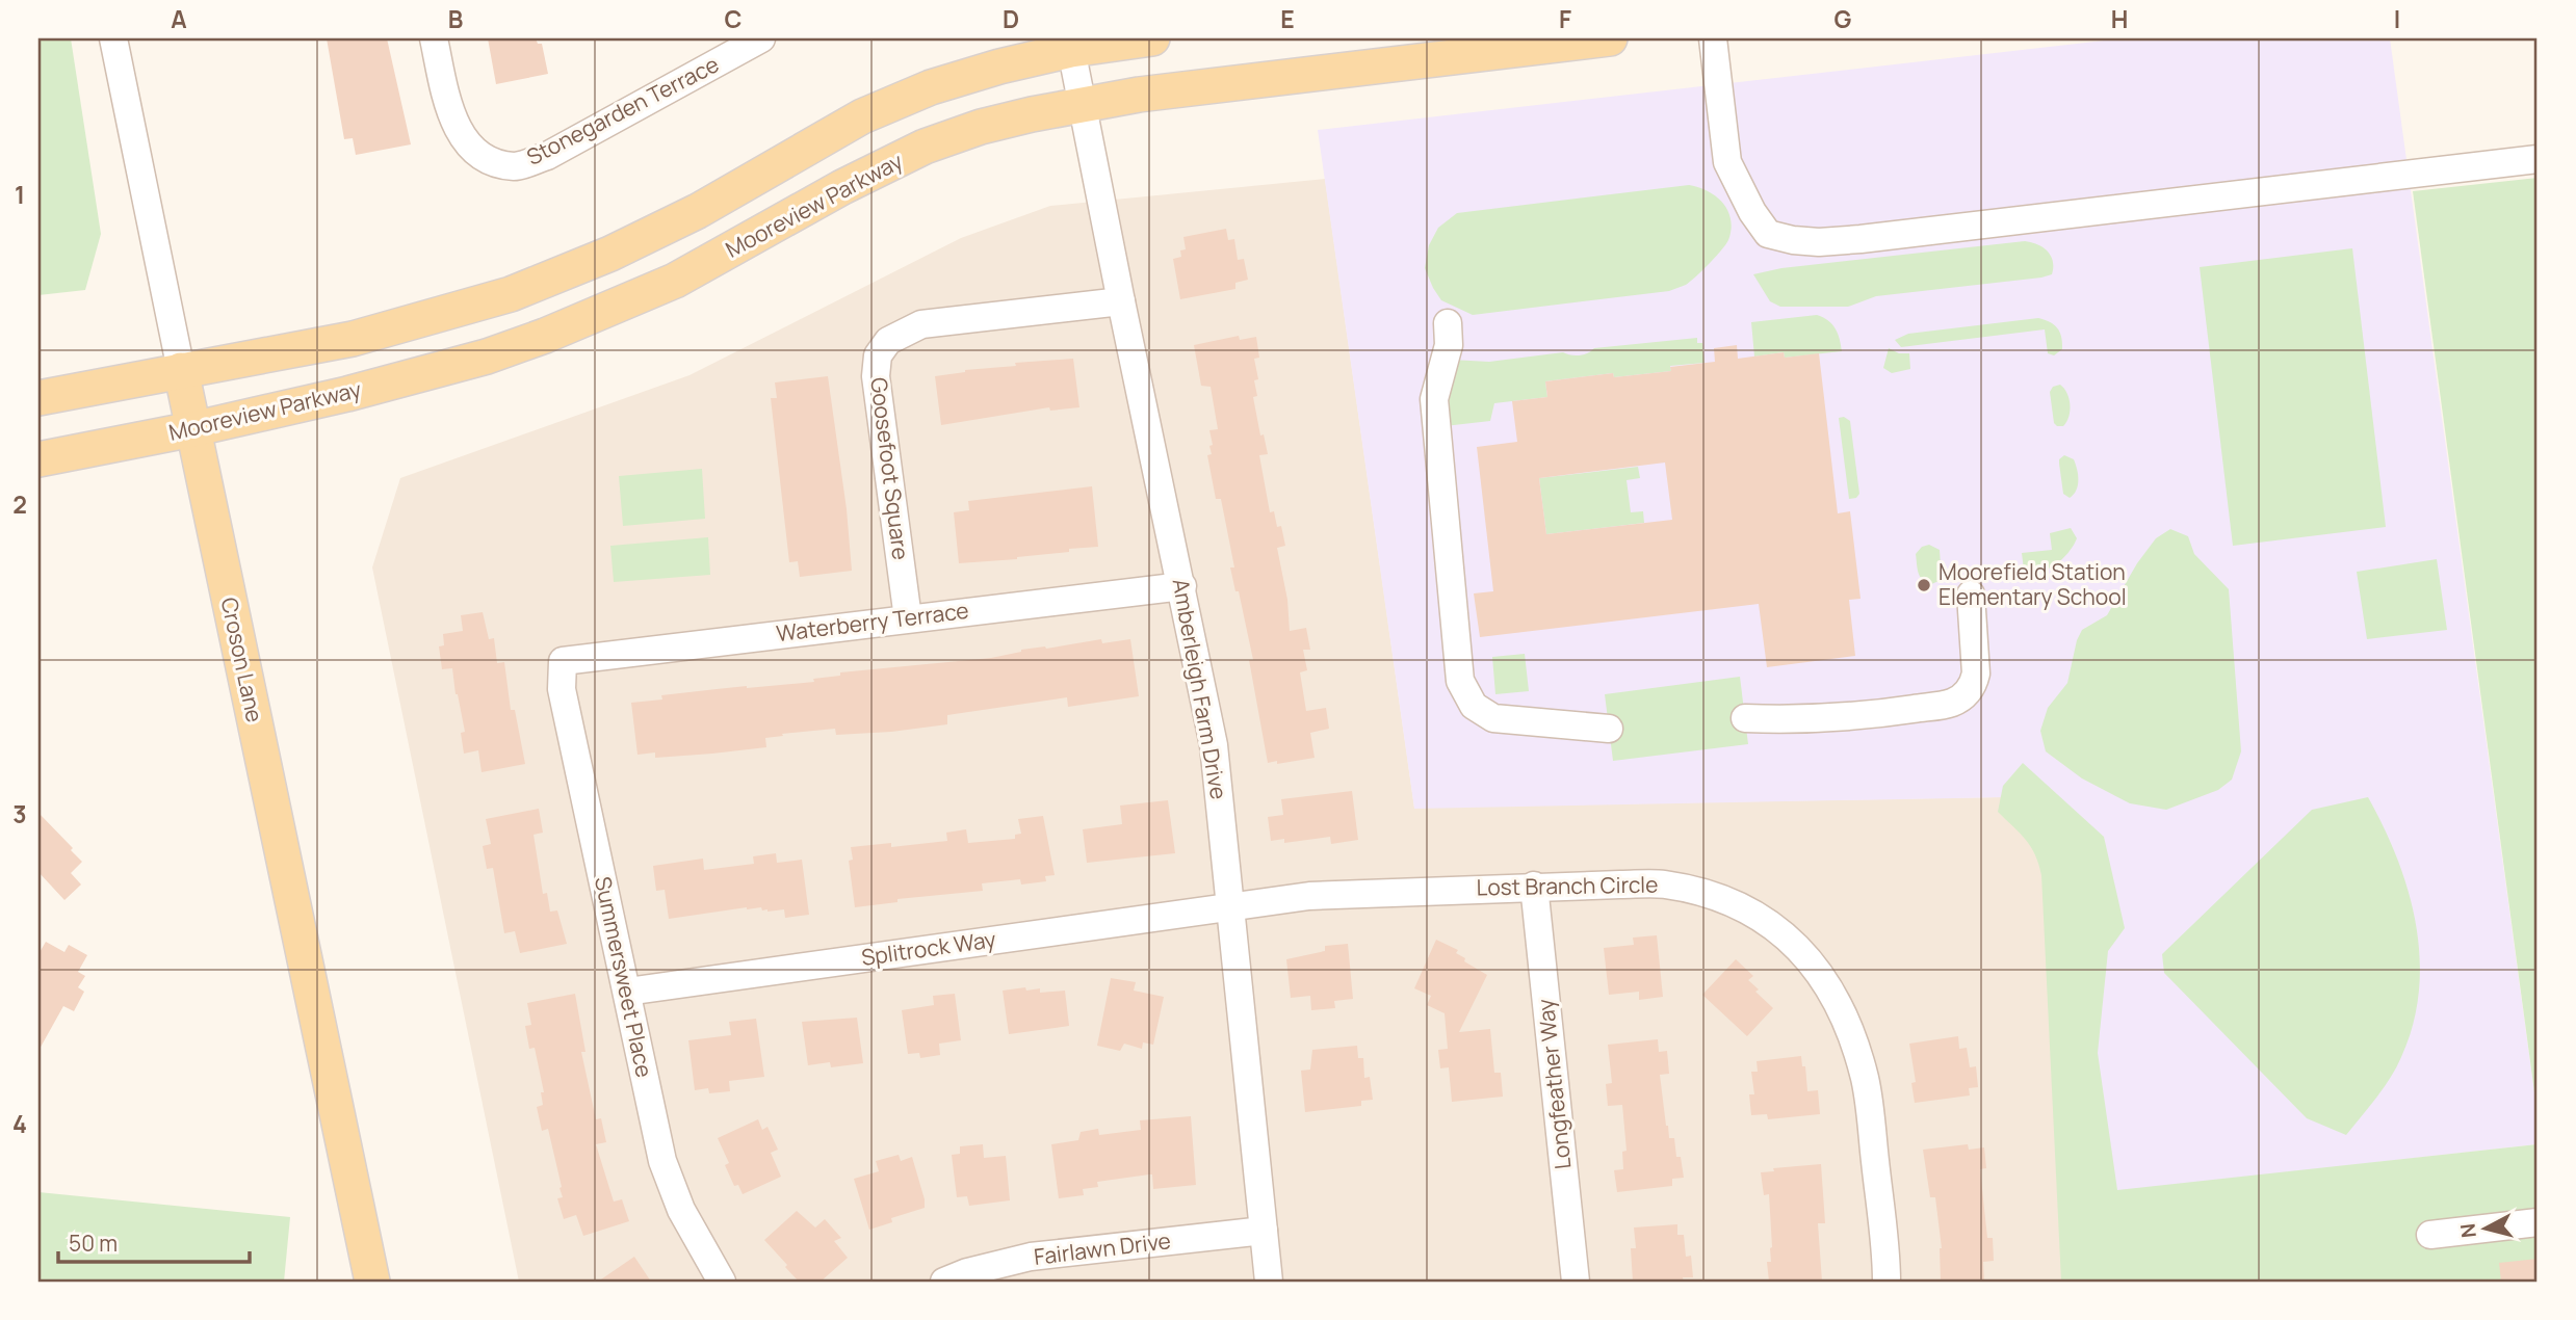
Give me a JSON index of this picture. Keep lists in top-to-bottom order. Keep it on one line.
{"streets":{"main road":["Mooreview Parkway","Croson Lane"],"street":["Stonegarden Terrace","Goosefoot Square","Waterberry Terrace","Amberleigh Farm Drive","Lost Branch Circle","Splitrock Way","Summersweet Place","Longfeather Way","Fairlawn Drive"]},"crossings":[["Mooreview Parkway","Croson Lane"],["Mooreview Parkway","Amberleigh Farm Drive"],["Goosefoot Square","Waterberry Terrace"],["Goosefoot Square","Amberleigh Farm Drive"],["Waterberry Terrace","Amberleigh Farm Drive"],["Waterberry Terrace","Summersweet Place"],["Amberleigh Farm Drive","Lost Branch Circle"],["Amberleigh Farm Drive","Splitrock Way"],["Amberleigh Farm Drive","Fairlawn Drive"],["Lost Branch Circle","Splitrock Way"],["Lost Branch Circle","Longfeather Way"],["Splitrock Way","Summersweet Place"]],"places":["Moorefield Station Elementary School"],"scale_bar":"50 m","north":"left","grid":{"columns":["A","B","C","D","E","F","G","H","I"],"rows":["1","2","3","4"]}}
